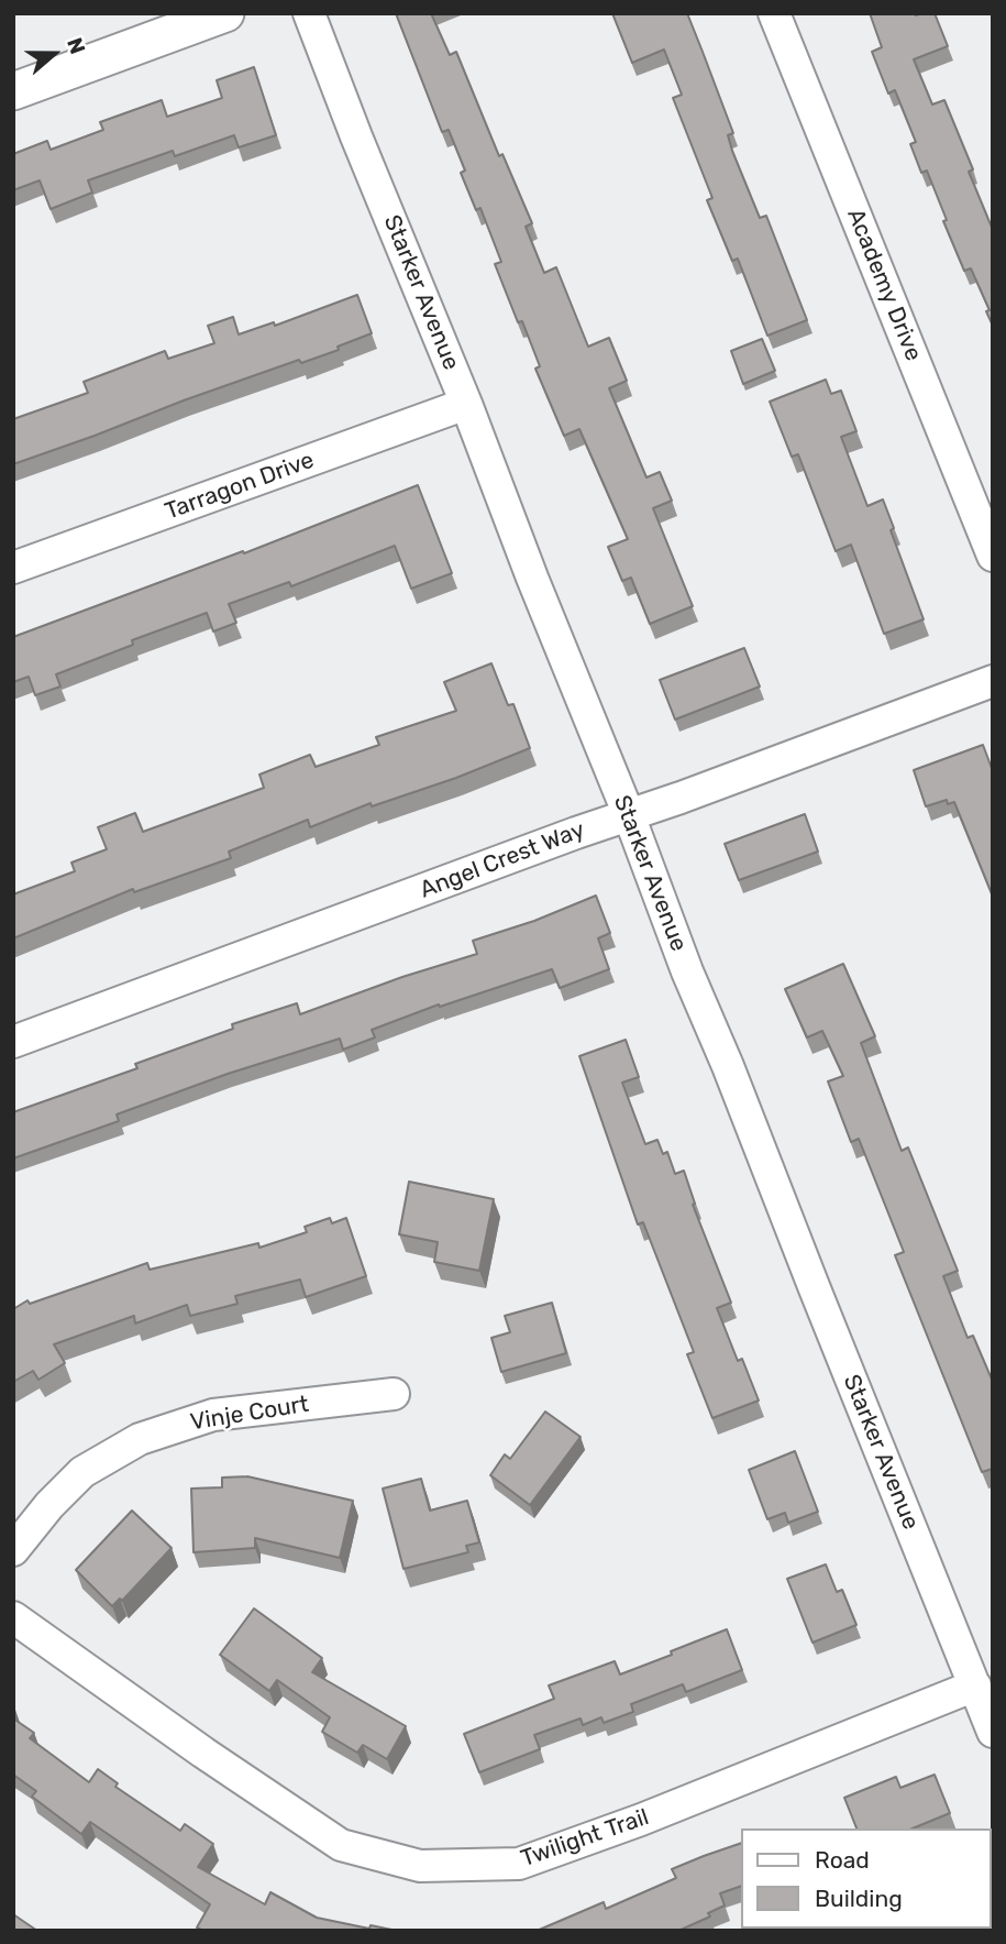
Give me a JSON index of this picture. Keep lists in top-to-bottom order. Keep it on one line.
{"streets":{"street":["Academy Drive","Starker Avenue","Tarragon Drive","Angel Crest Way","Vinje Court","Twilight Trail"]},"crossings":[["Starker Avenue","Tarragon Drive"],["Starker Avenue","Angel Crest Way"],["Starker Avenue","Twilight Trail"]],"legend":["Road","Building"],"north":"right"}
